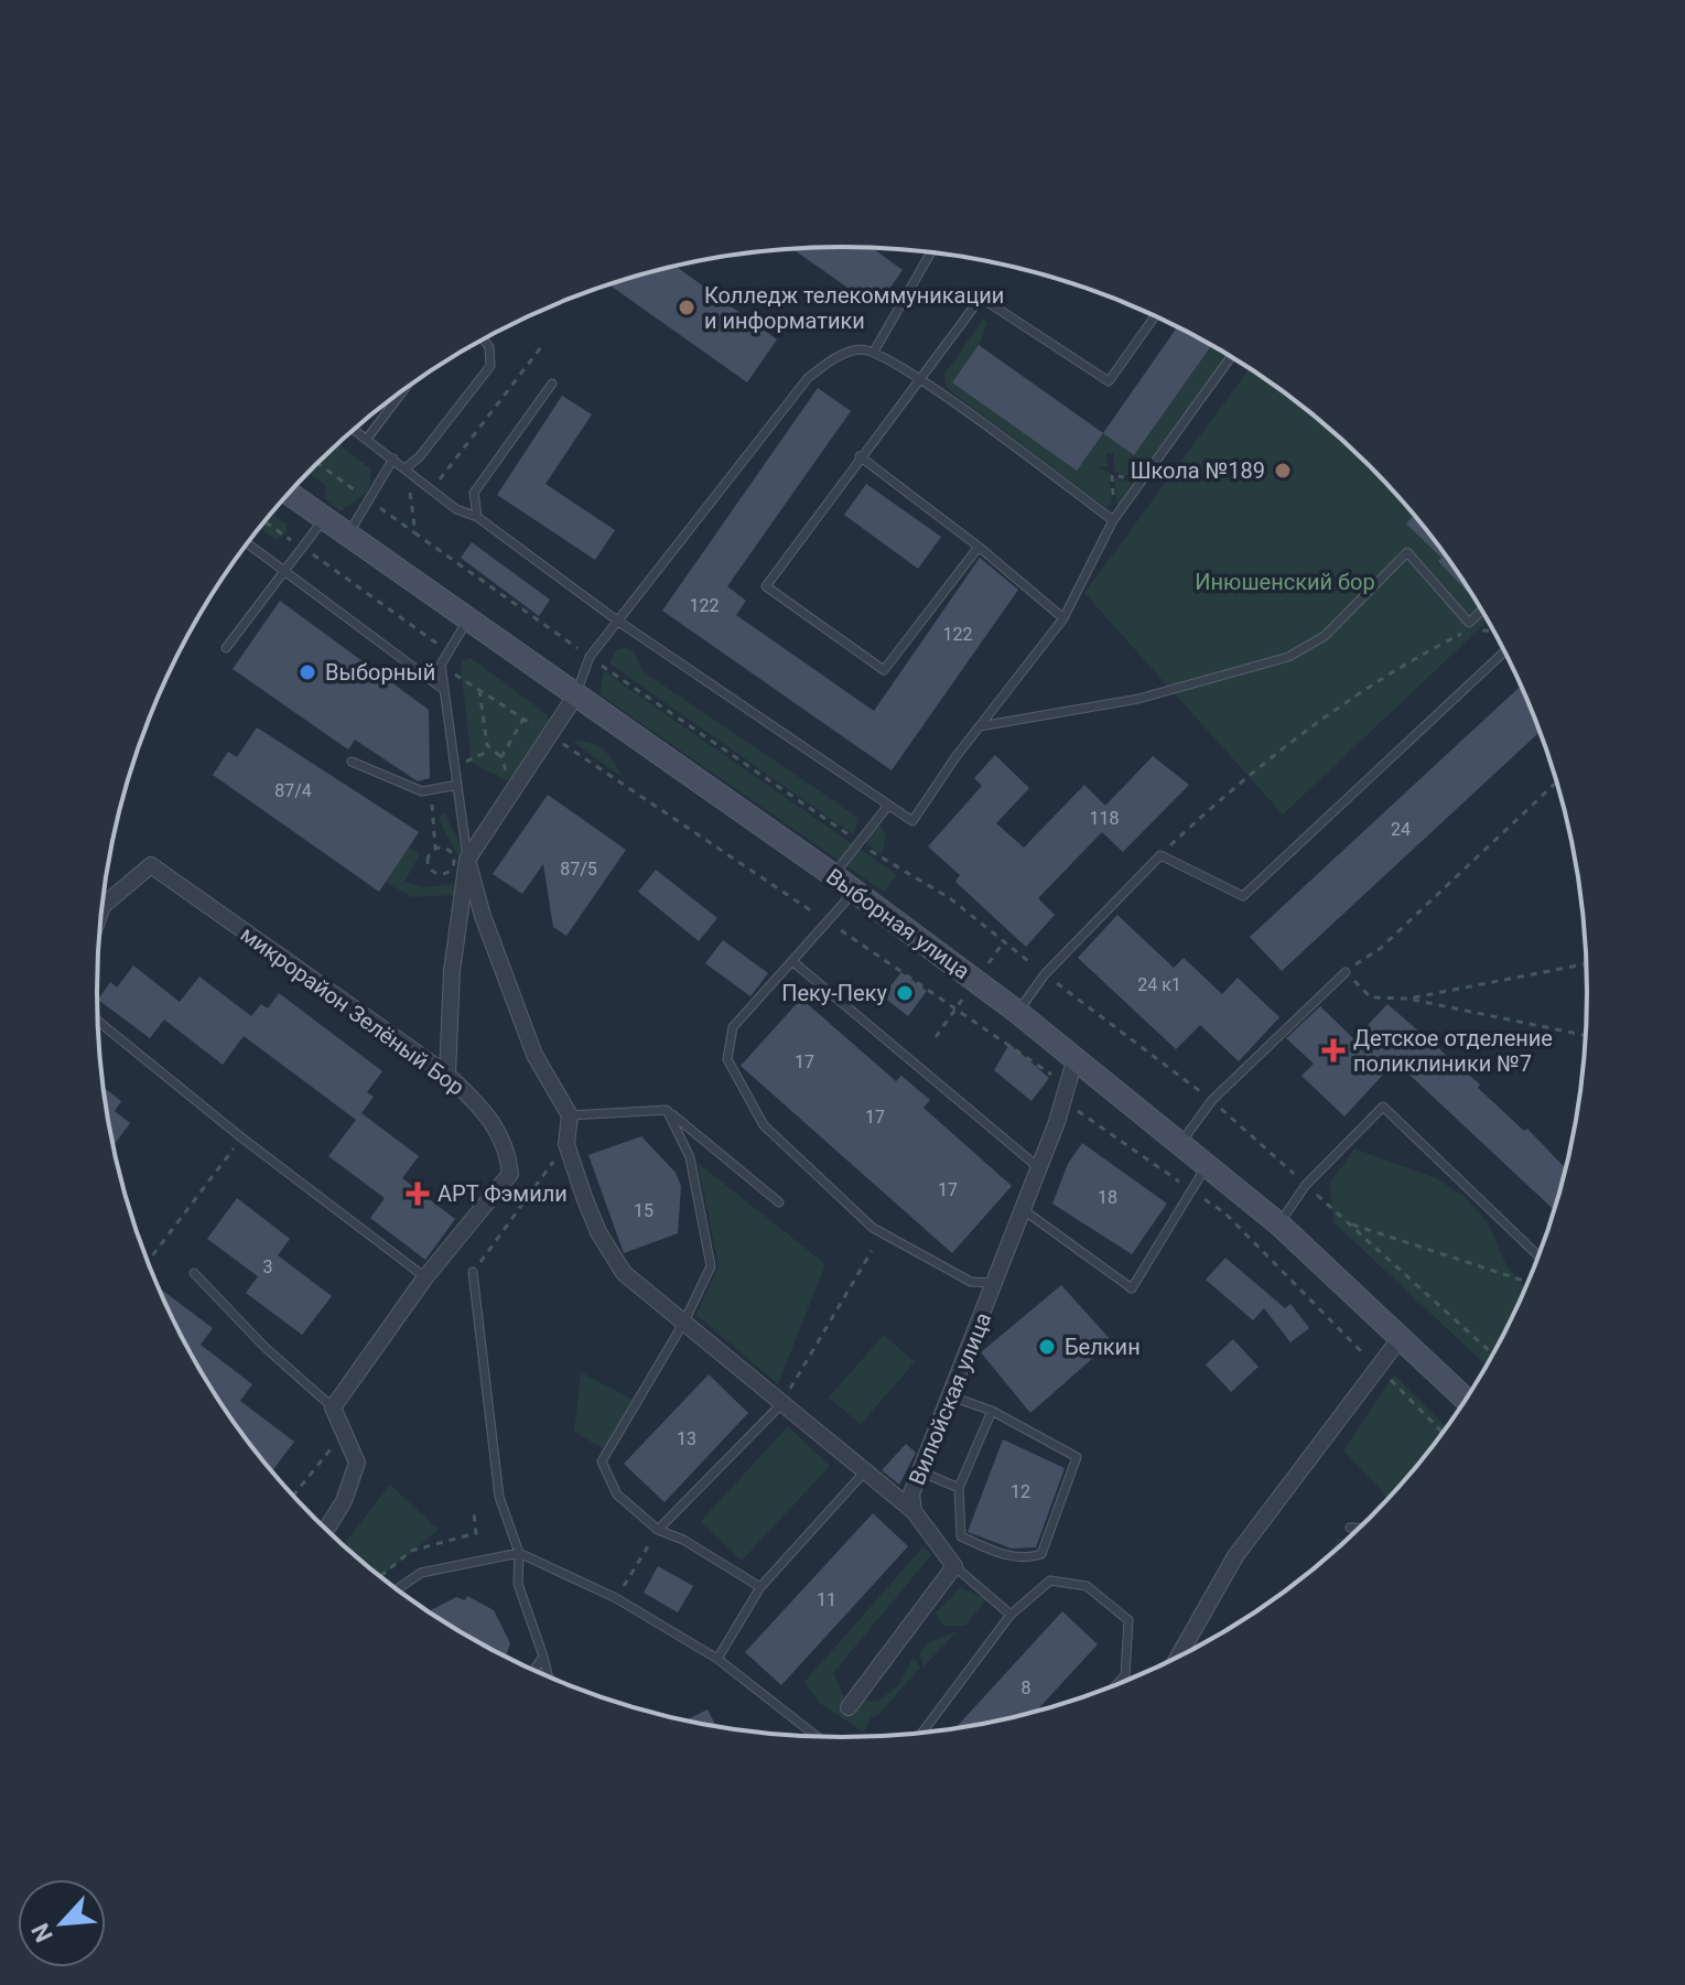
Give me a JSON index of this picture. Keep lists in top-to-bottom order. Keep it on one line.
{"streets":{"main road":["Выборная улица"],"street":["микрорайон Зелёный Бор","Вилюйская улица"]},"crossings":[["Выборная улица","Вилюйская улица"]],"parks":["Инюшенский бор"],"places":{"other":["Колледж телекоммуникации и информатики","Школа №189","Выборный","Пеку-Пеку","Белкин"],"health":["Детское отделение поликлиники №7","АРТ Фэмили"]},"house_numbers":["122","122","87/4","118","24","87/5","24 к1","17","17","17","18","15","3","13","12","11","8"],"north":"bottom left"}
